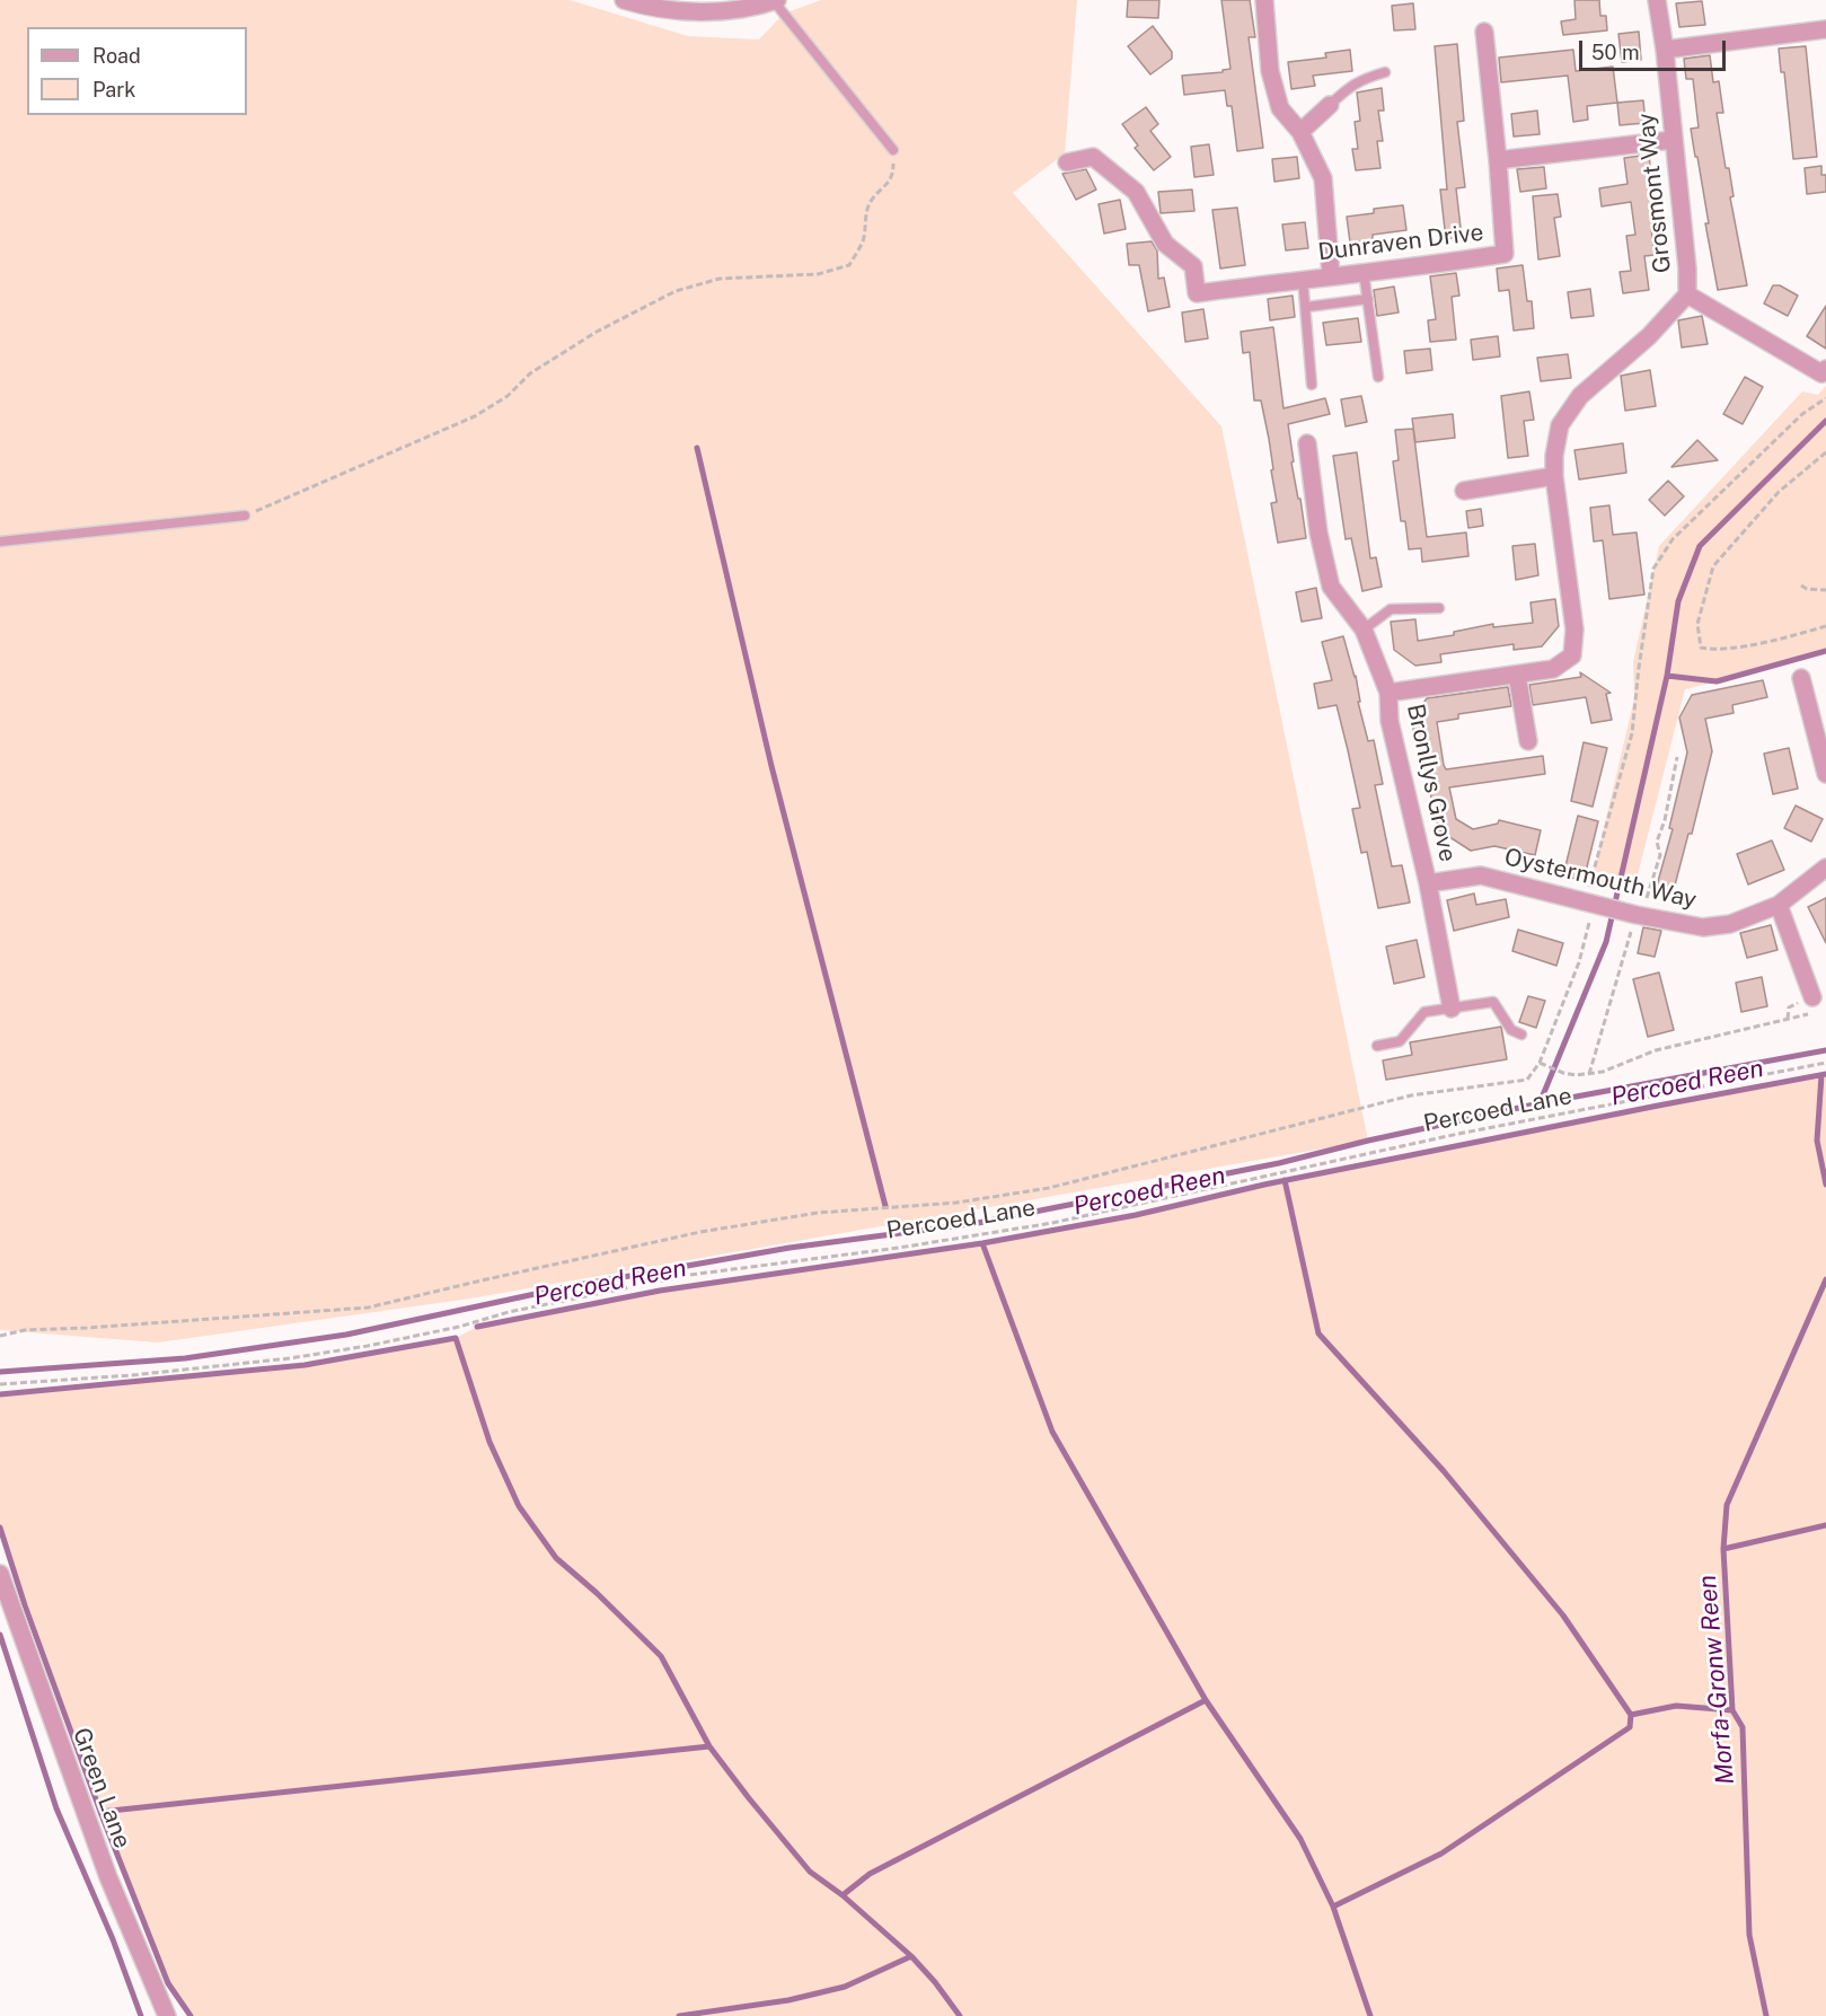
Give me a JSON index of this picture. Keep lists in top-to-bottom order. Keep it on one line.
{"streets":{"street":["Grosmont Way","Dunraven Drive","Bronllys Grove","Oystermouth Way","Green Lane"],"path":["Percoed Lane"]},"crossings":[["Grosmont Way","Bronllys Grove"],["Bronllys Grove","Oystermouth Way"]],"water":["Percoed Reen","Morfa-Gronw Reen"],"legend":["Road","Park"],"scale_bar":"50 m"}
